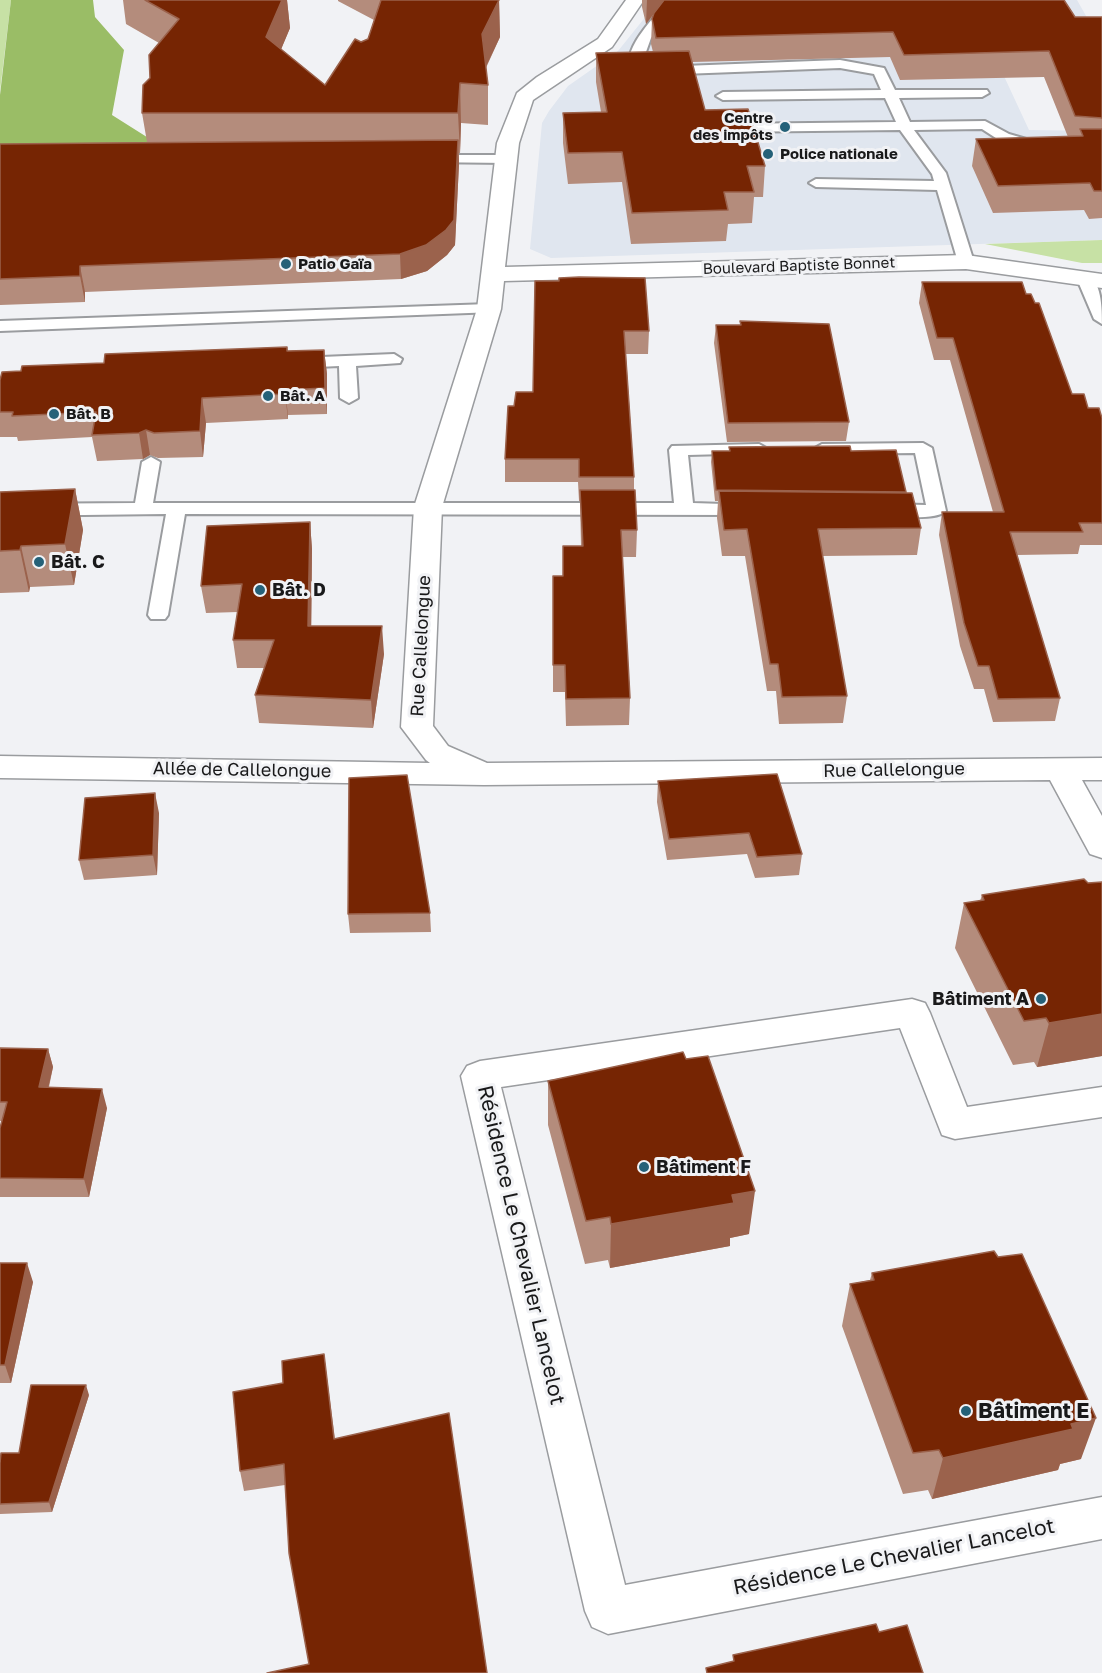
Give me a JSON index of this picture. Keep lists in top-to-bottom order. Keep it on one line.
{"streets":{"street":["Boulevard Baptiste Bonnet","Rue Callelongue","Allée de Callelongue","Résidence Le Chevalier Lancelot"]},"crossings":[["Boulevard Baptiste Bonnet","Rue Callelongue"],["Rue Callelongue","Allée de Callelongue"]],"places":["Centre des impôts","Police nationale","Patio Gaïa","Bât. A","Bât. B","Bât. C","Bât. D","Bâtiment A","Bâtiment F","Bâtiment E"]}
